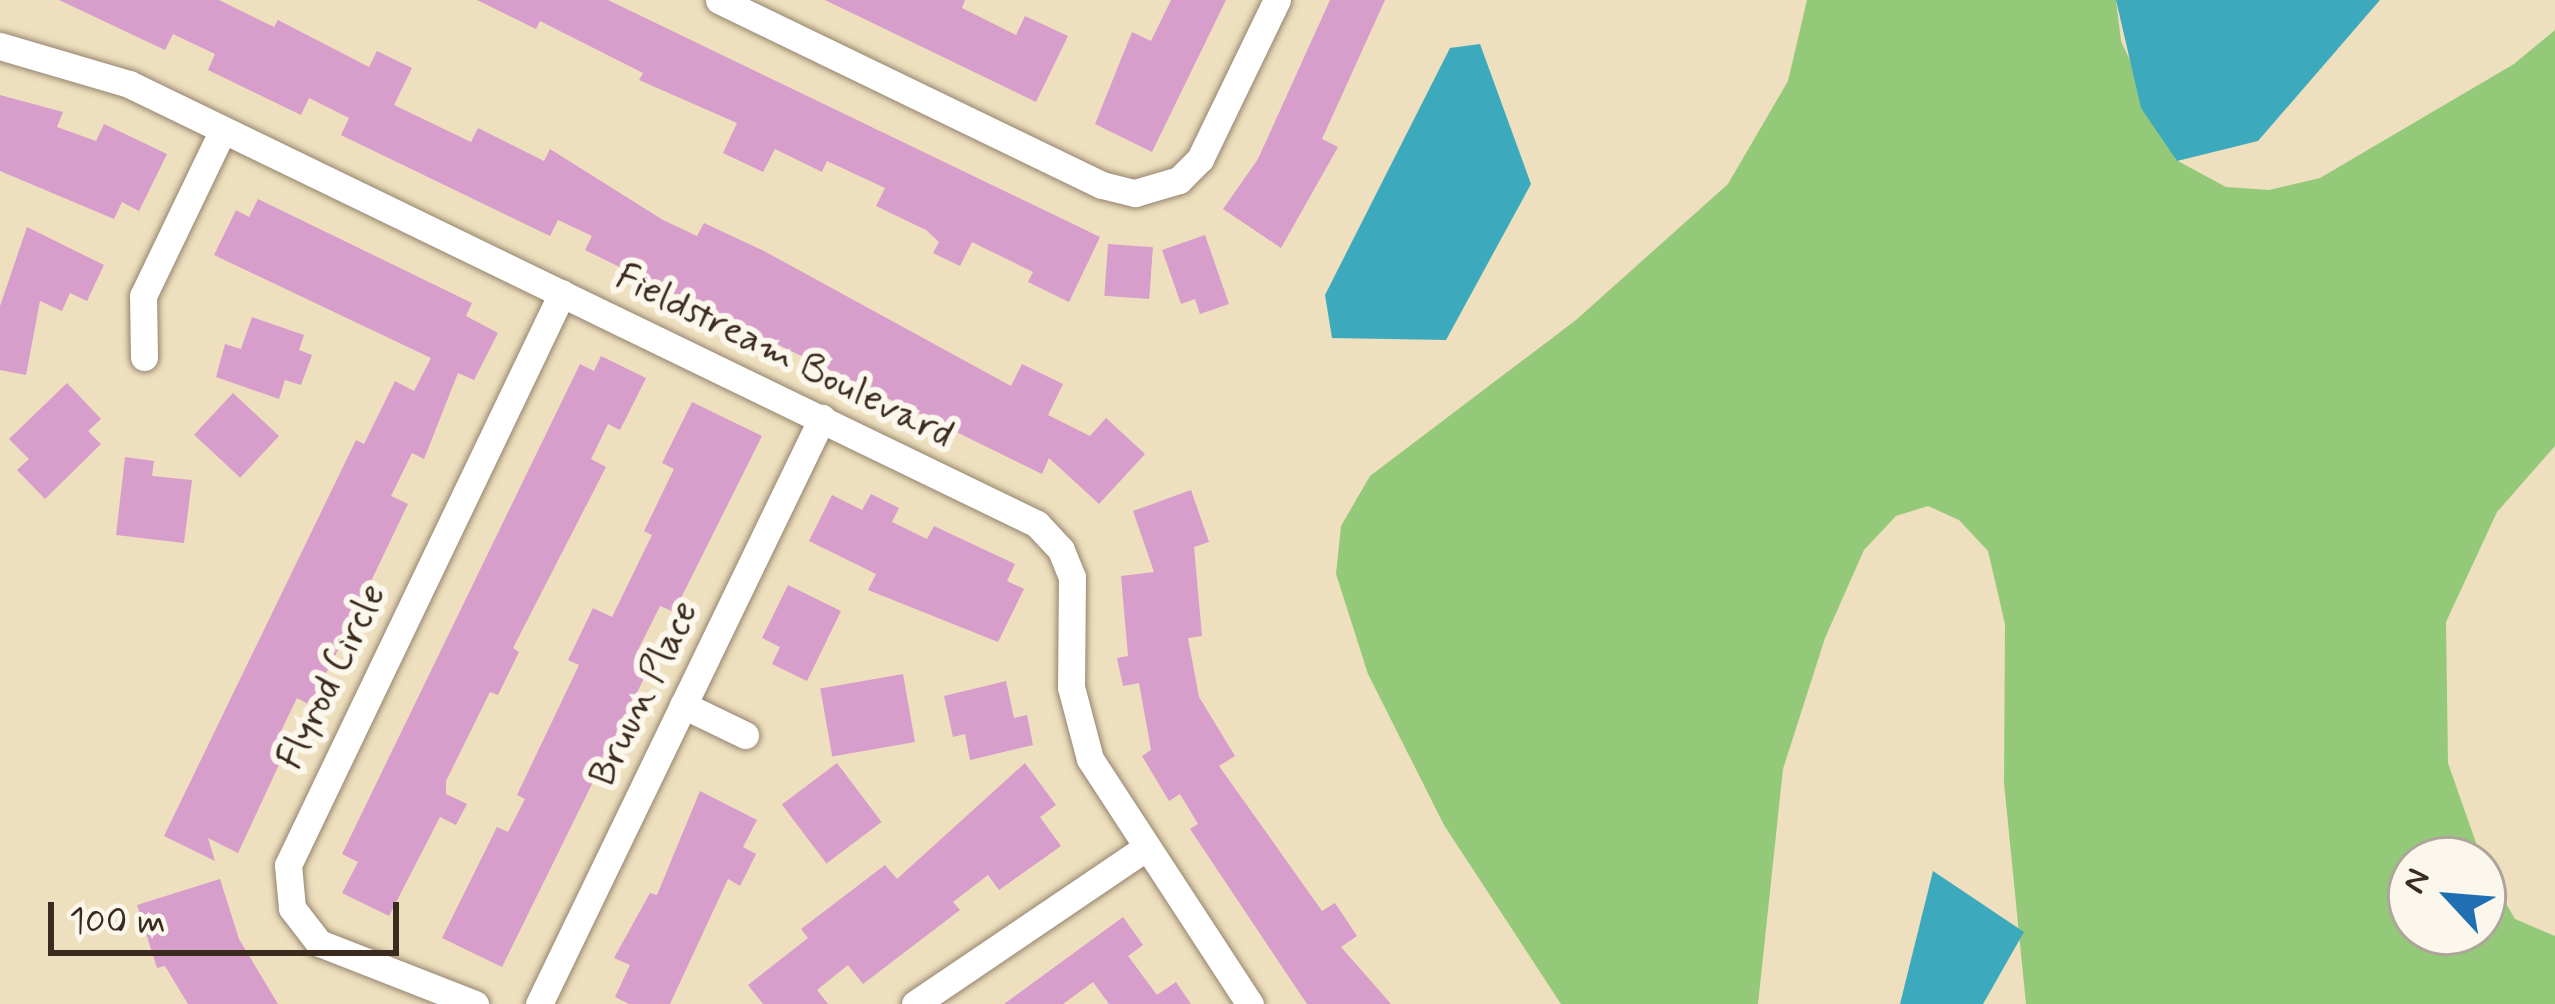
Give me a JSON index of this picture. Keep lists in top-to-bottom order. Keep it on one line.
{"streets":{"street":["Fieldstream Boulevard","Flyrod Circle","Bruun Place"]},"crossings":[["Fieldstream Boulevard","Flyrod Circle"],["Fieldstream Boulevard","Bruun Place"]],"scale_bar":"100 m","north":"top left"}
